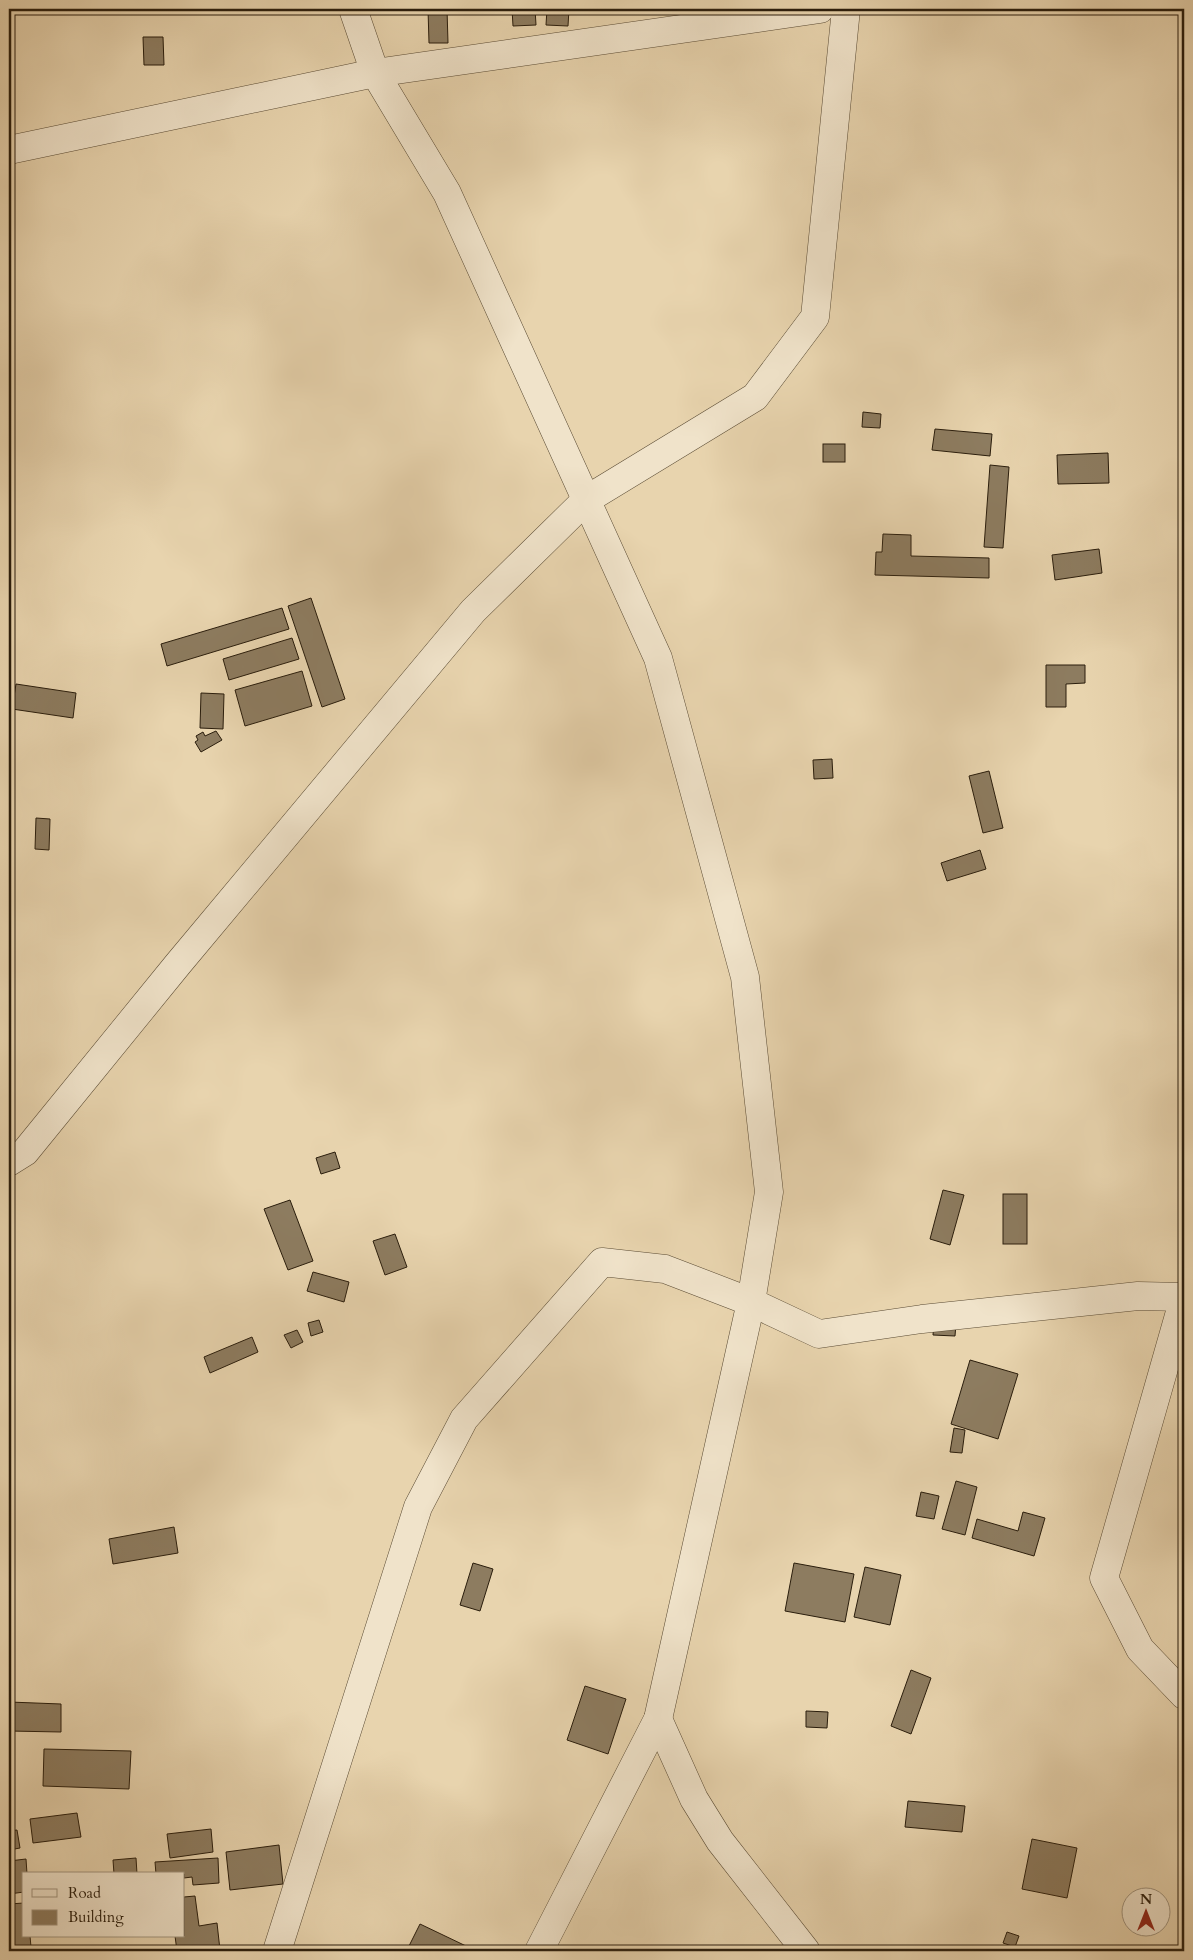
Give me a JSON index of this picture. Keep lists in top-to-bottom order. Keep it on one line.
{"legend":["Road","Building"],"north":"top"}
